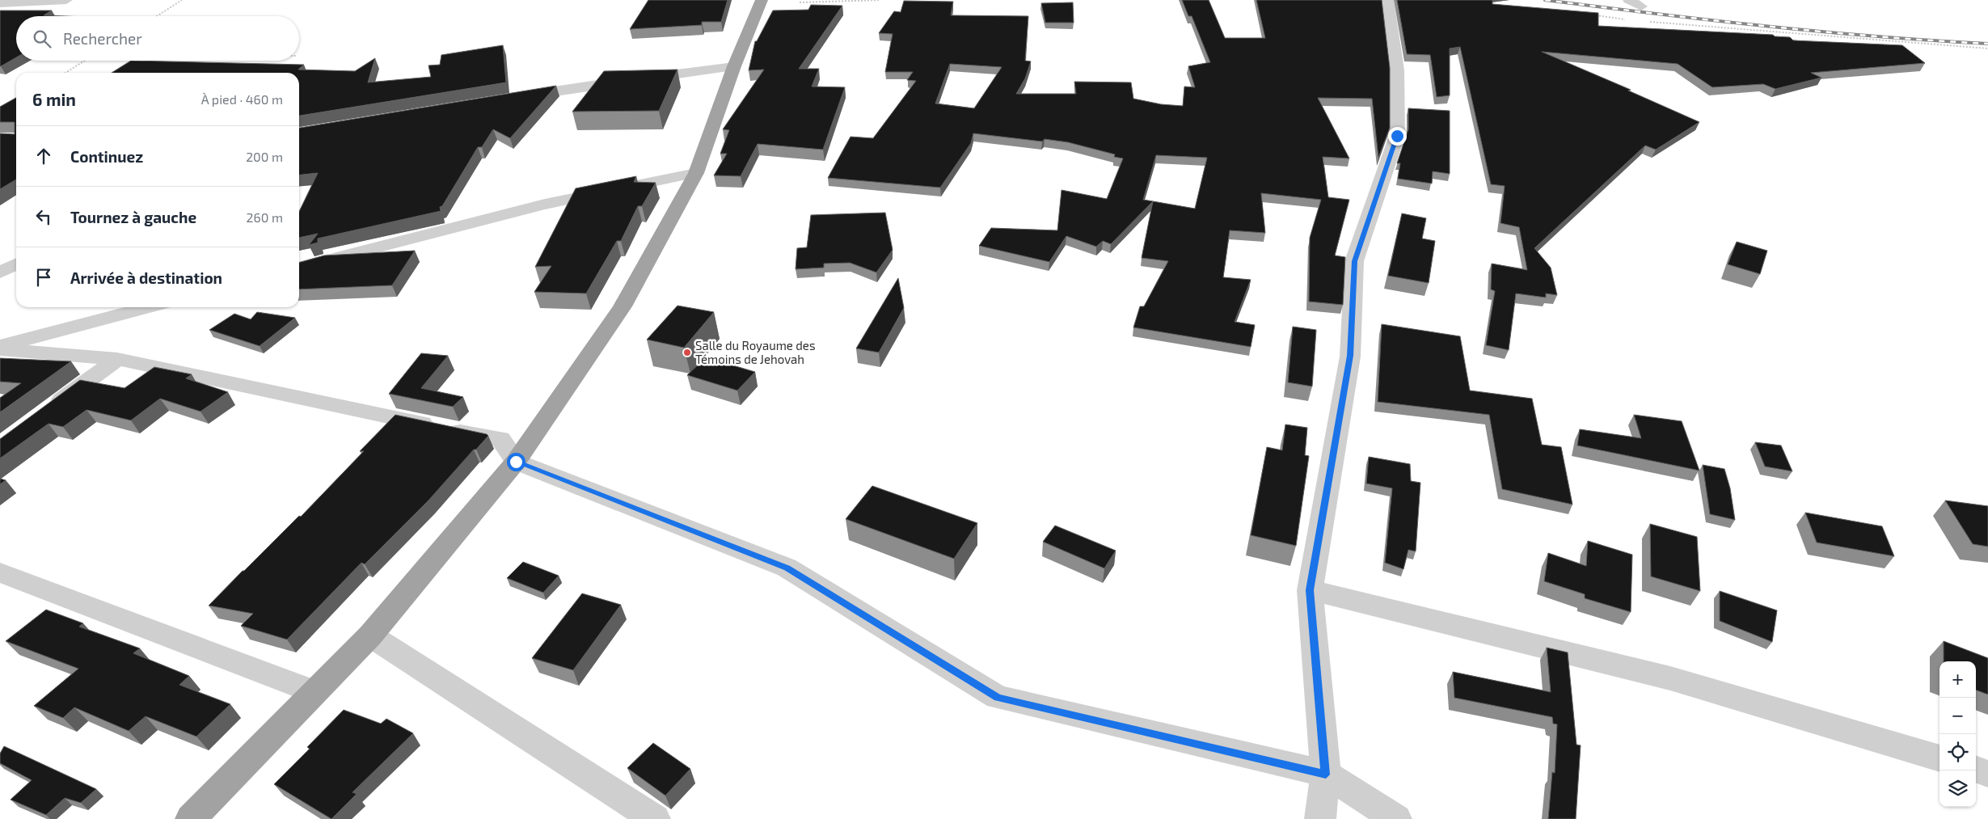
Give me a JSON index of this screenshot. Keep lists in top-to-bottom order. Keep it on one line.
{"places":["Salle du Royaume des Témoins de Jehovah"],"page":{"search":"Rechercher","heading":["6 min","À pied · 460 m"],"list":[["Continuez","200 m"],["Tournez à gauche","260 m"],"Arrivée à destination"],"map_buttons":["+","−"]}}
